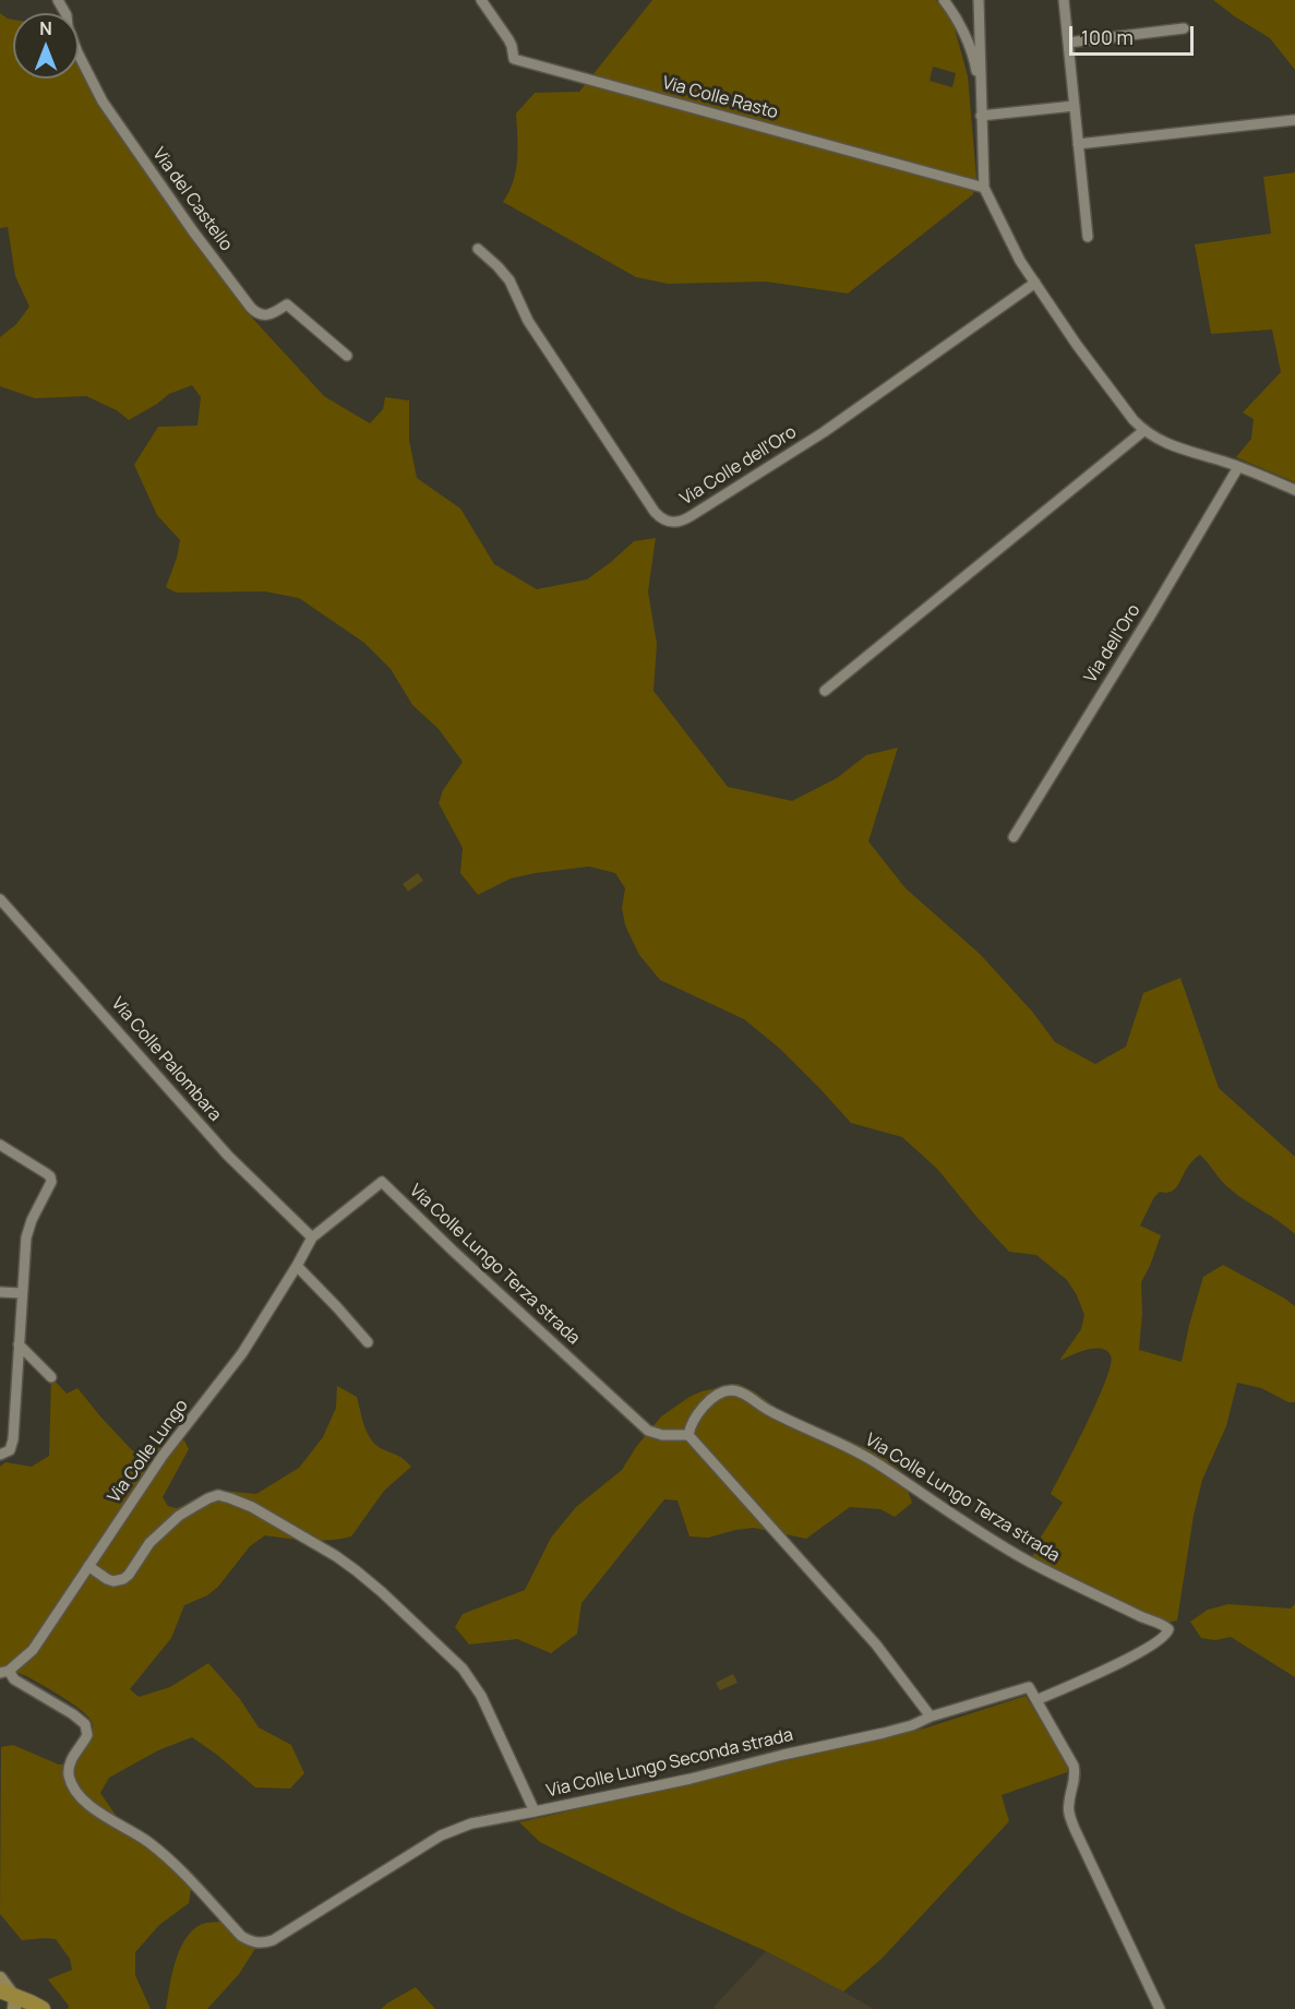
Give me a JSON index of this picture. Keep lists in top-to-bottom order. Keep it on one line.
{"streets":{"street":["Via Colle Rasto","Via del Castello","Via Colle dell'Oro","Via dell'Oro","Via Colle Palombara","Via Colle Lungo Terza strada","Via Colle Lungo","Via Colle Lungo Seconda strada"]},"crossings":[["Via Colle Palombara","Via Colle Lungo Terza strada"],["Via Colle Palombara","Via Colle Lungo"],["Via Colle Lungo Terza strada","Via Colle Lungo"],["Via Colle Lungo","Via Colle Lungo Seconda strada"]],"scale_bar":"100 m","north":"top"}
